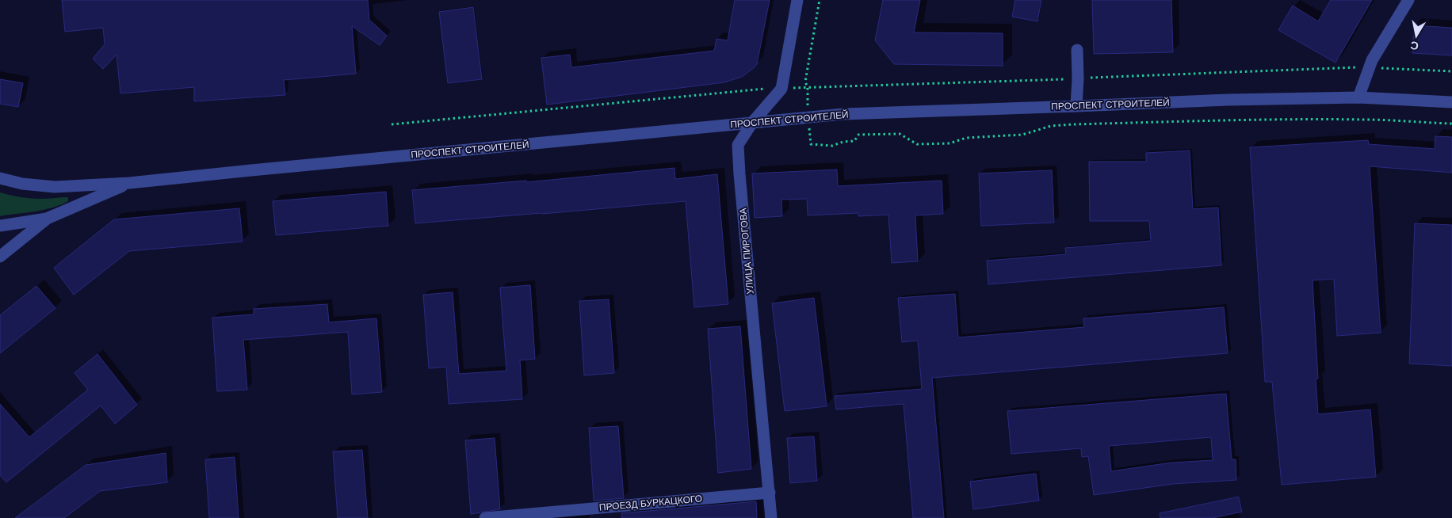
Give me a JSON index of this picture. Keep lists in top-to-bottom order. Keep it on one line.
{"streets":{"street":["ПРОСПЕКТ СТРОИТЕЛЕЙ","УЛИЦА ПИРОГОВА","ПРОЕЗД БУРКАЦКОГО"]},"crossings":[["ПРОСПЕКТ СТРОИТЕЛЕЙ","УЛИЦА ПИРОГОВА"],["УЛИЦА ПИРОГОВА","ПРОЕЗД БУРКАЦКОГО"]],"north":"bottom"}
